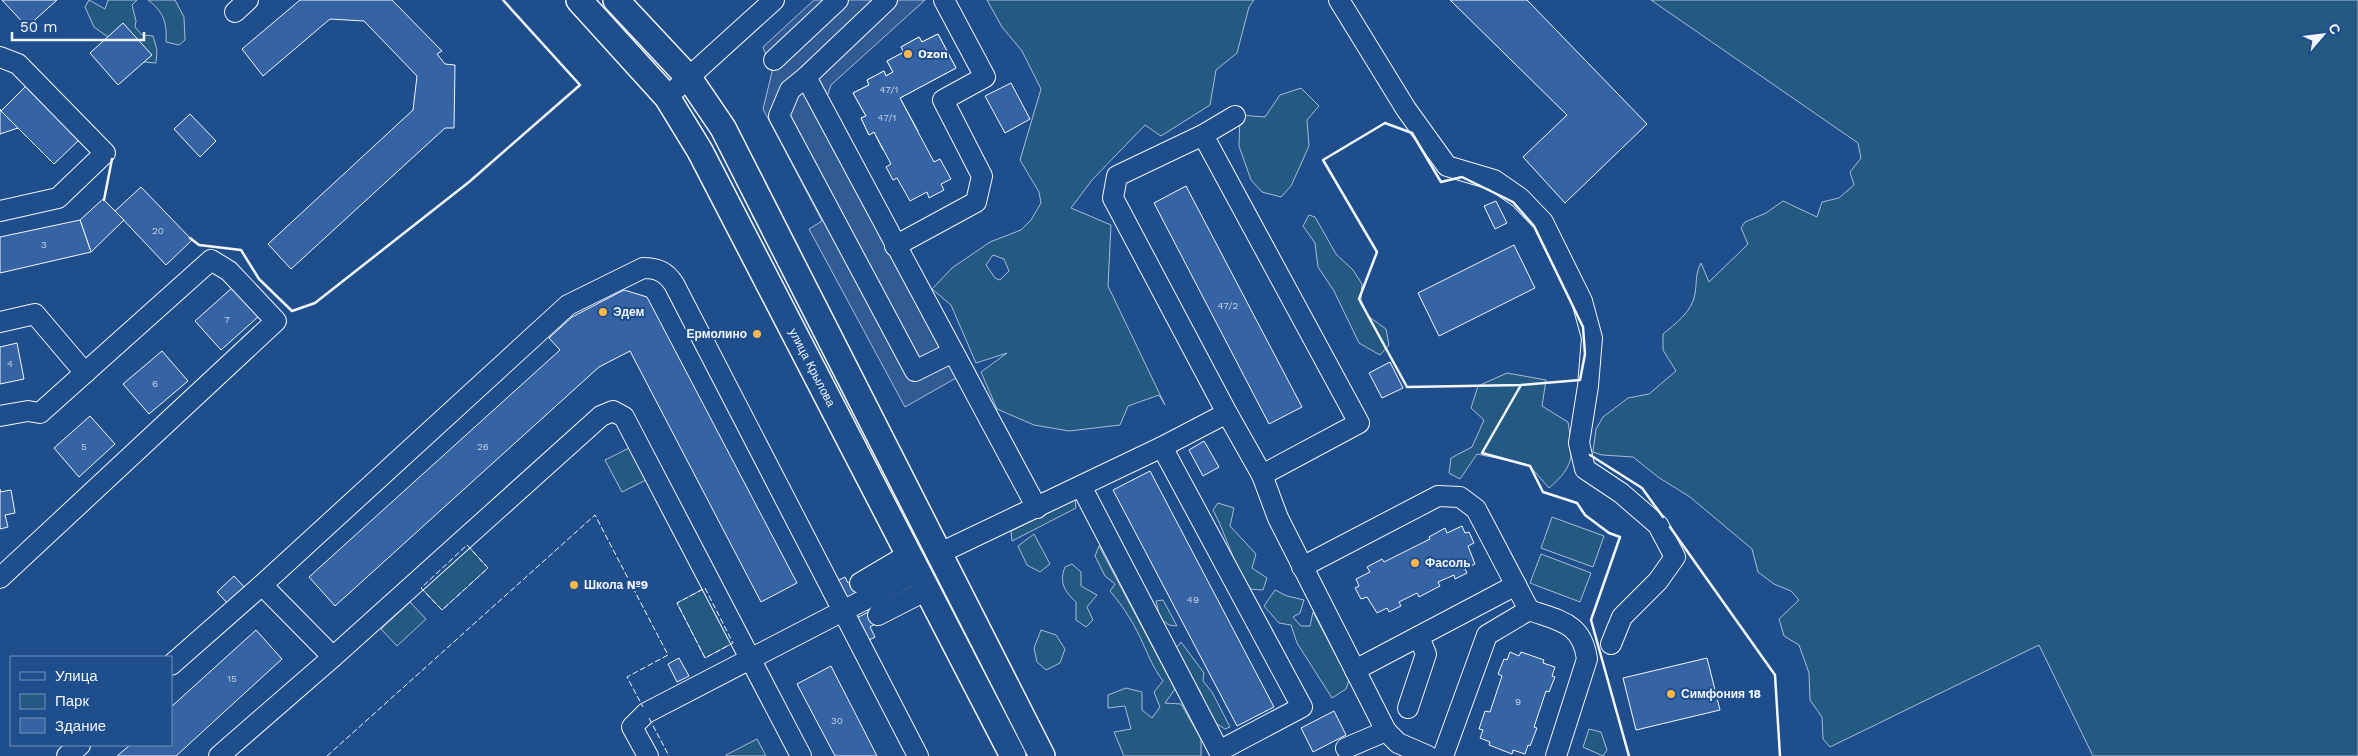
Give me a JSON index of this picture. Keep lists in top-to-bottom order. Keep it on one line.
{"streets":{"main road":["улица Крылова"]},"places":["Ozon","Эдем","Ермолино","Фасоль","Школа №9","Симфония 18"],"house_numbers":["47/1","47/1","20","3","47/2","7","4","6","5","26","49","15","9","30"],"legend":["Улица","Парк","Здание"],"scale_bar":"50 m","north":"top right"}
